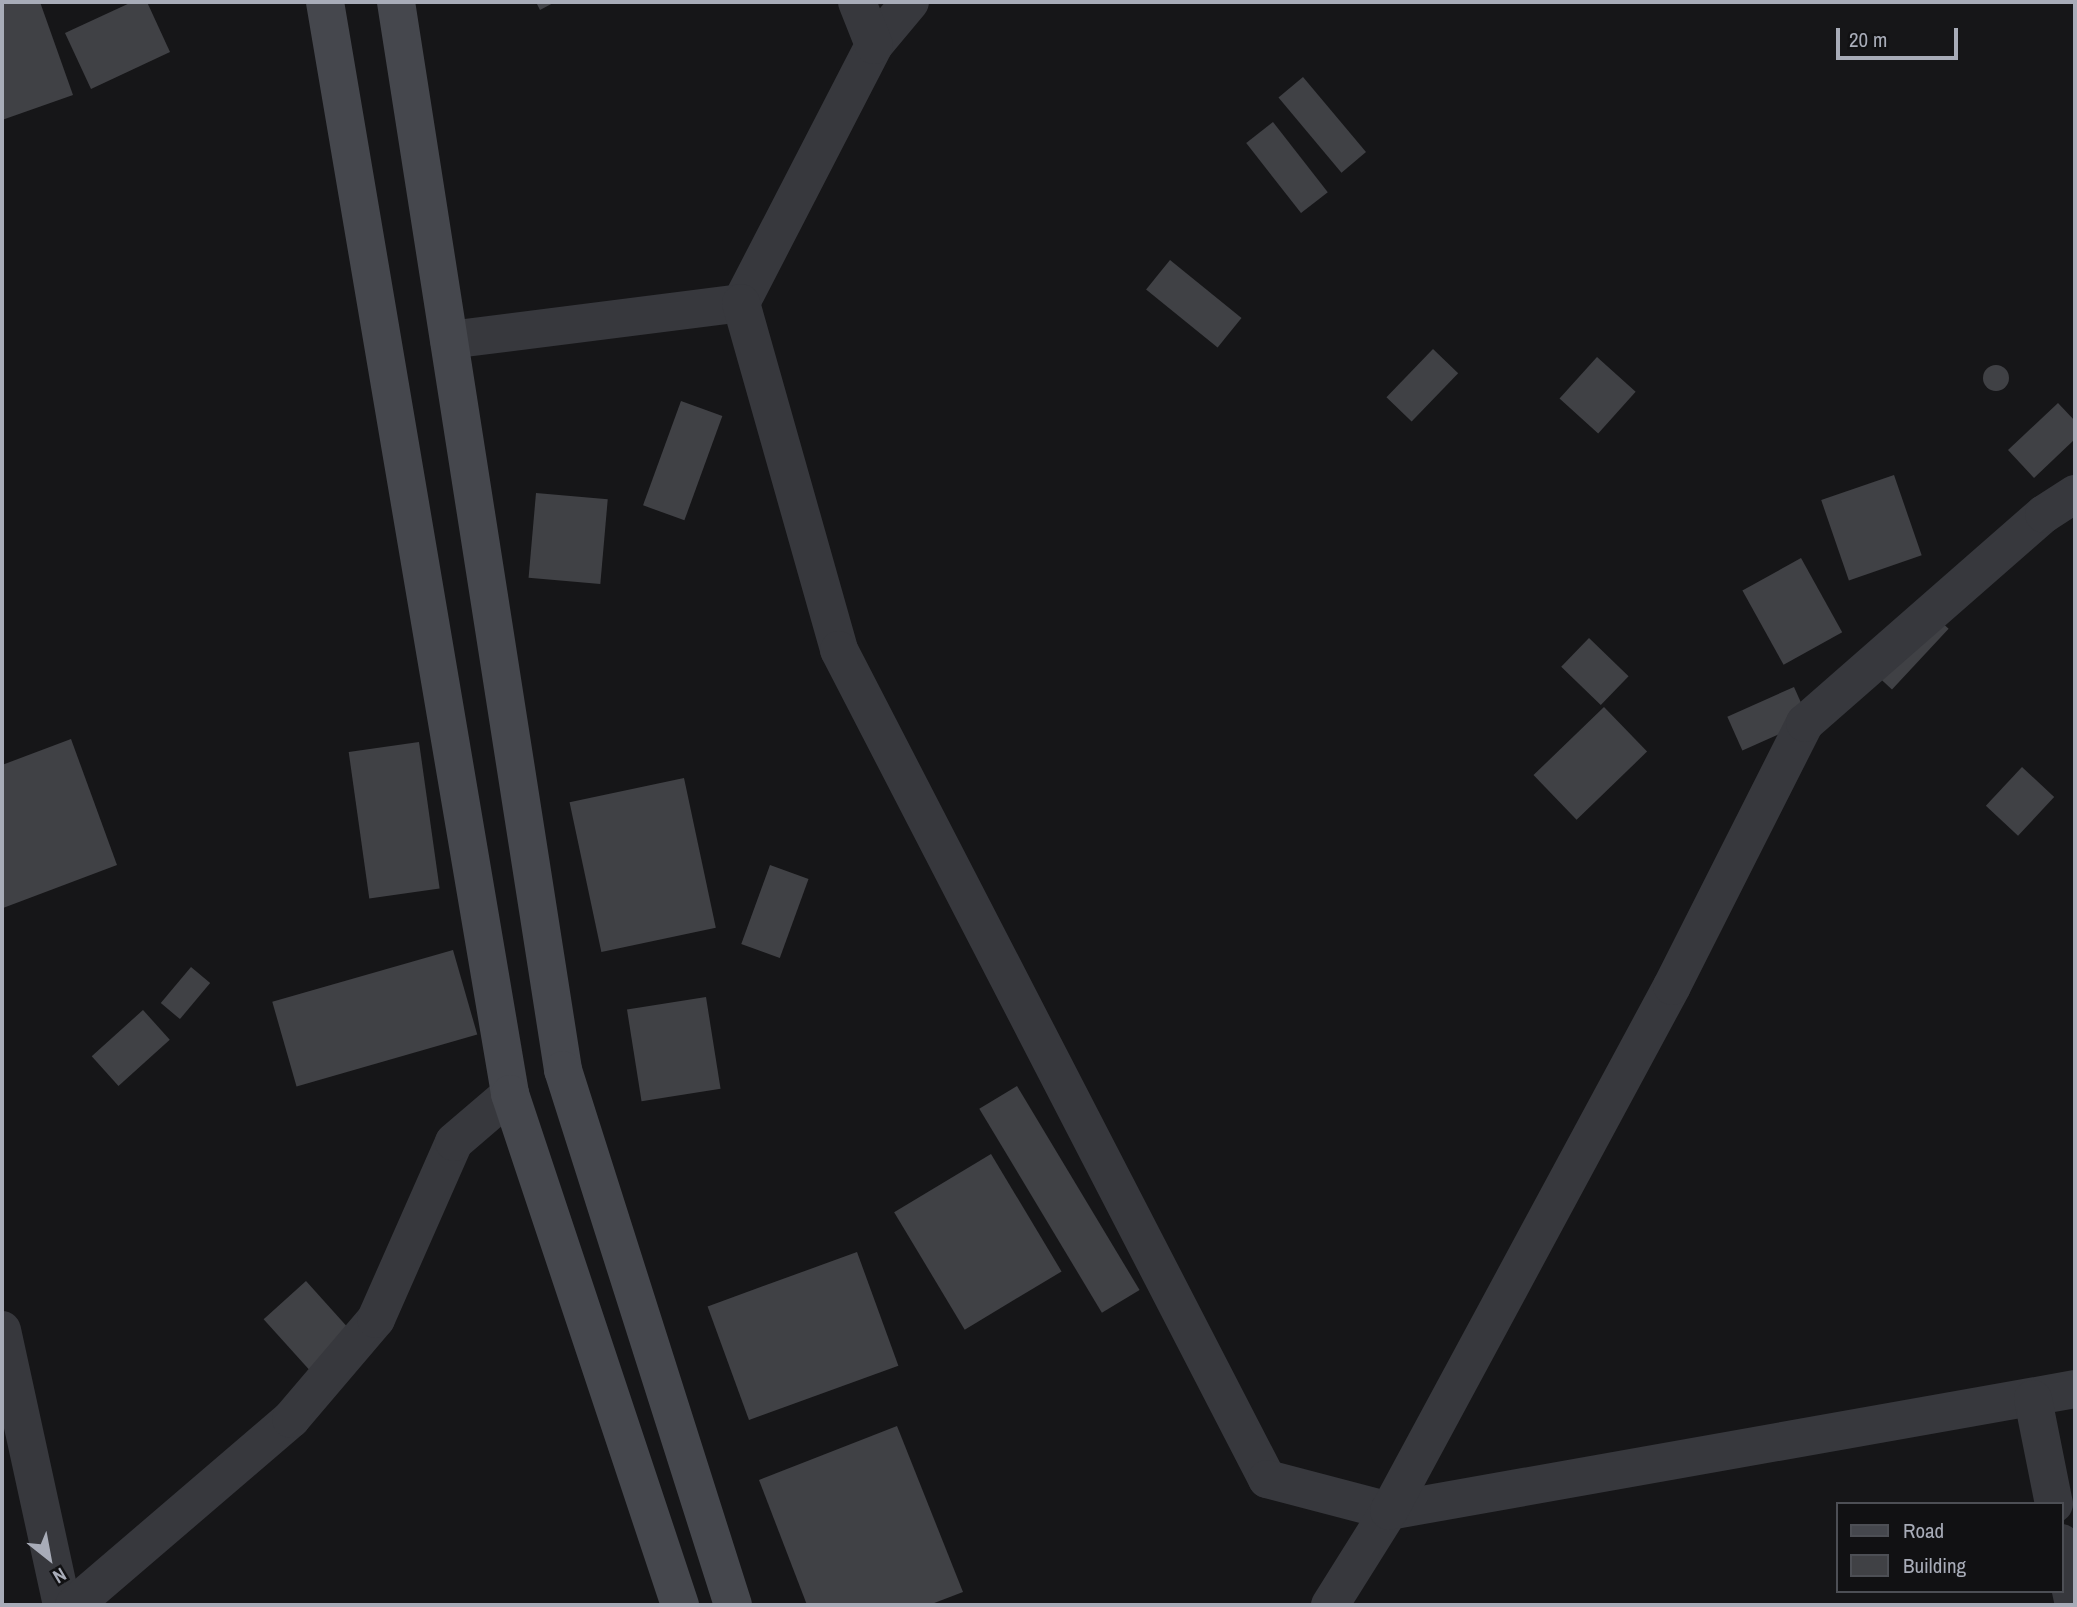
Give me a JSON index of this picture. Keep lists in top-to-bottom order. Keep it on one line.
{"legend":["Road","Building"],"scale_bar":"20 m","north":"bottom right"}
